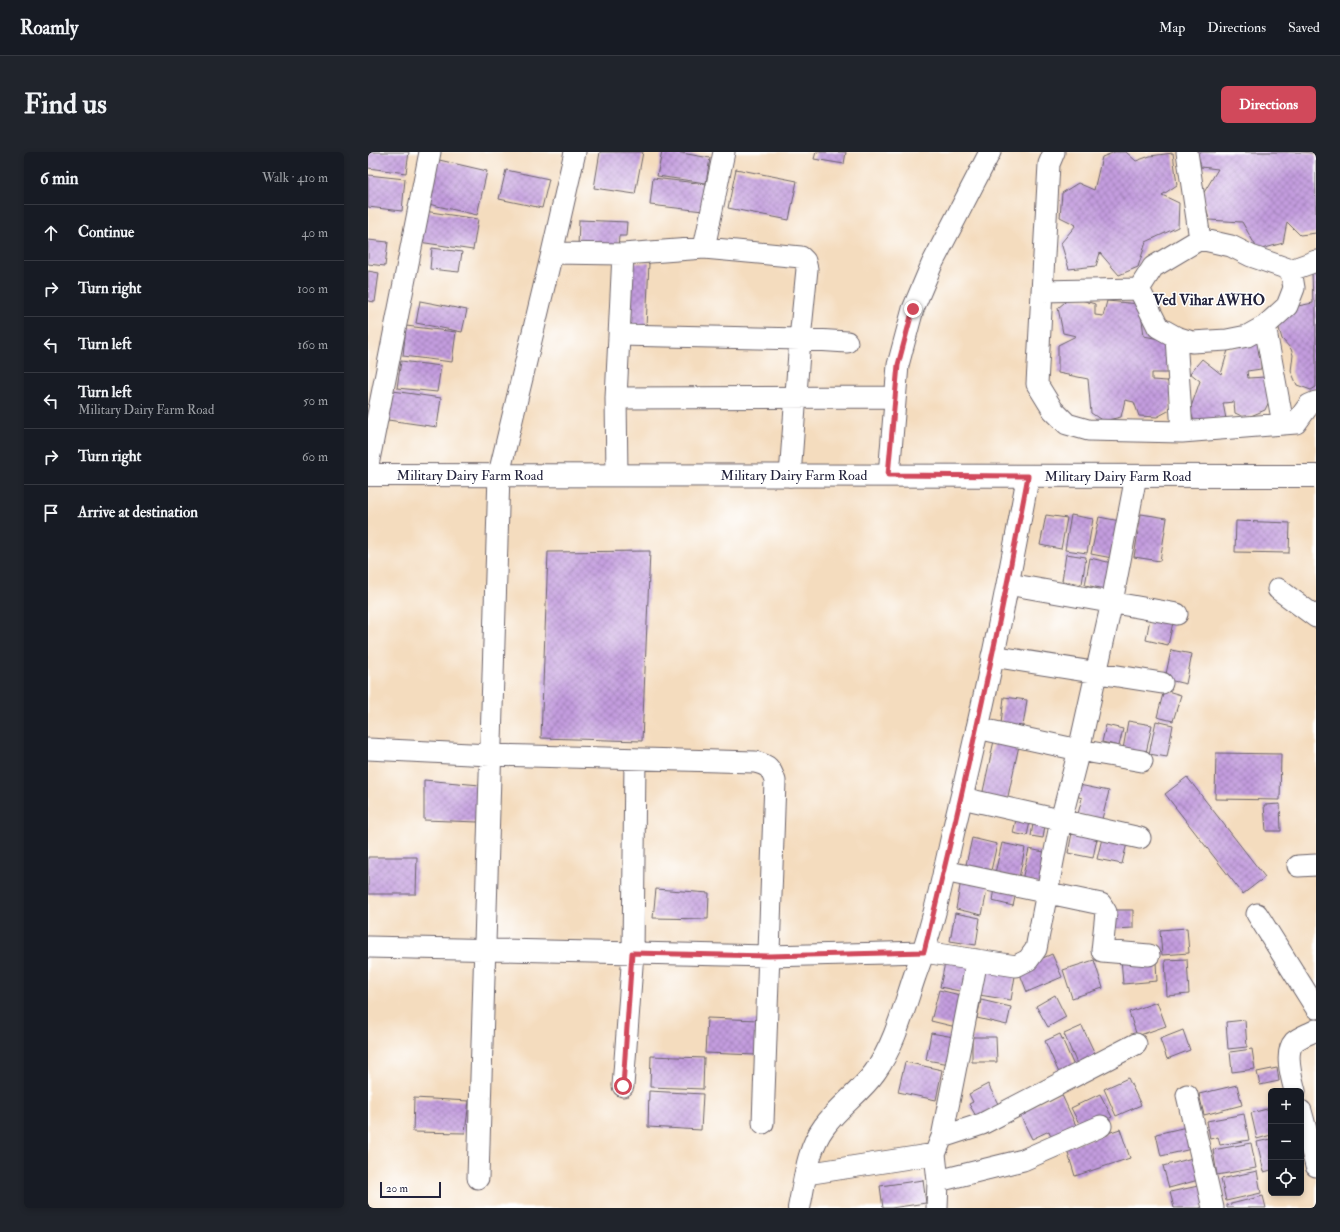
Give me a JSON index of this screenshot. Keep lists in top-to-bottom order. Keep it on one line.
{"streets":{"main road":["Military Dairy Farm Road"]},"districts":["Ved Vihar AWHO"],"scale_bar":"20 m","page":{"header":"Roamly","nav":["Map","Directions","Saved"],"buttons":"Directions","title":"Find us","heading":["6 min","Walk · 410 m"],"list":[["Continue","40 m"],["Turn right","100 m"],["Turn left","160 m"],["Turn left","Military Dairy Farm Road","50 m"],["Turn right","60 m"],"Arrive at destination"],"map_buttons":["+","−"],"scale":"20 m"}}
